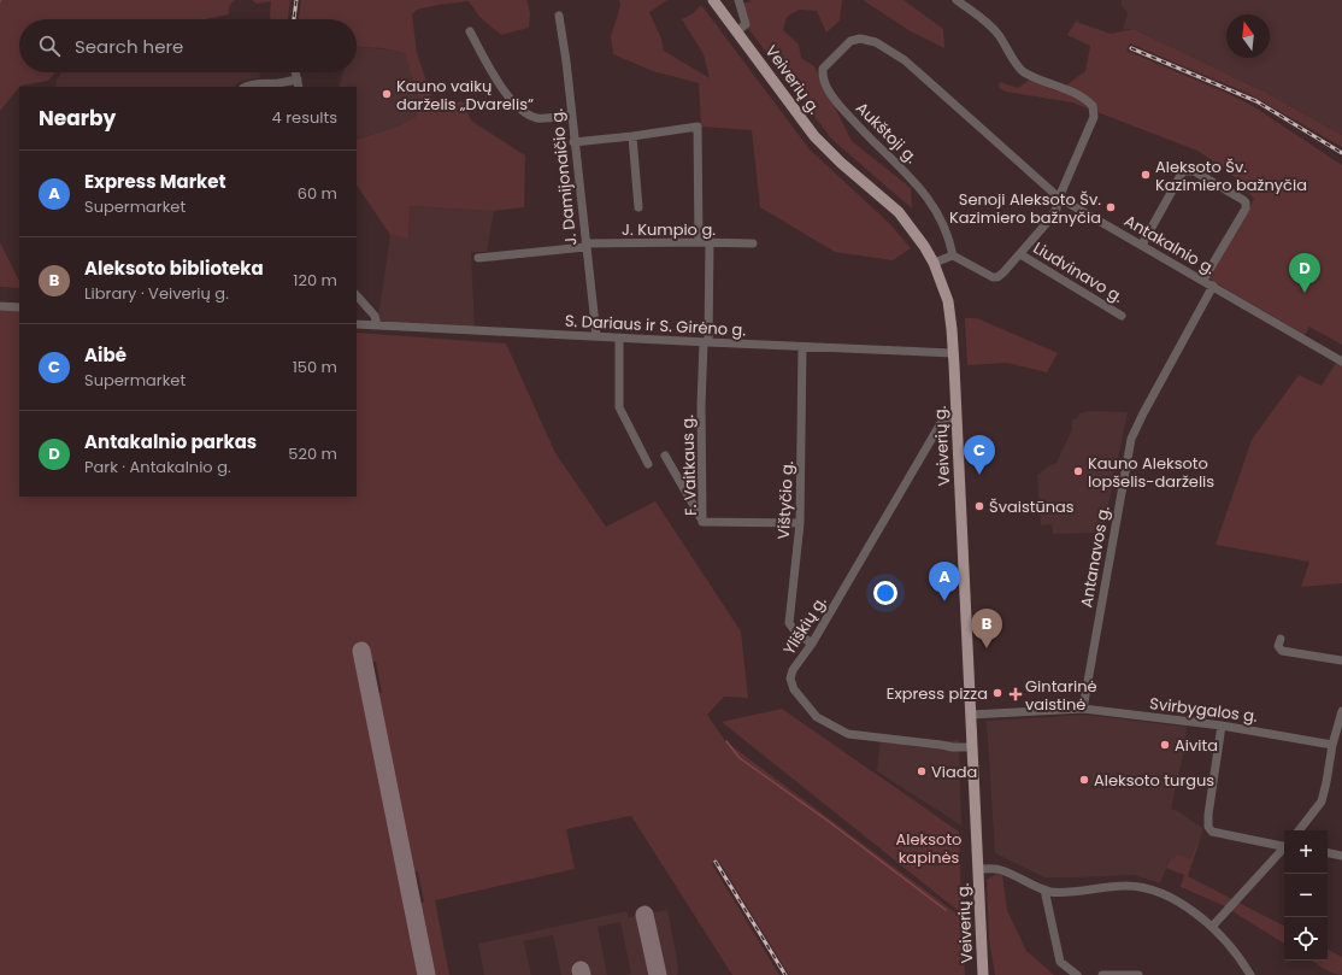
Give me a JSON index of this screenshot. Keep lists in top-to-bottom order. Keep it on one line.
{"streets":{"main road":["Veiverių g."],"street":["Aukštoji g.","J. Damijonaičio g.","J. Kumpio g.","Antakalnio g.","Liudvinavo g.","S. Dariaus ir S. Girėno g.","F. Vaitkaus g.","Vištyčio g.","Antanavos g.","Yliškių g.","Svirbygalos g."]},"crossings":[["Veiverių g.","S. Dariaus ir S. Girėno g."],["Veiverių g.","Yliškių g."],["Veiverių g.","Svirbygalos g."],["Aukštoji g.","Antakalnio g."],["J. Damijonaičio g.","J. Kumpio g."],["J. Damijonaičio g.","S. Dariaus ir S. Girėno g."],["J. Kumpio g.","F. Vaitkaus g."],["Antakalnio g.","Antanavos g."],["S. Dariaus ir S. Girėno g.","F. Vaitkaus g."],["S. Dariaus ir S. Girėno g.","Vištyčio g."],["F. Vaitkaus g.","Vištyčio g."],["Vištyčio g.","Yliškių g."],["Antanavos g.","Svirbygalos g."]],"parks":["Aleksoto kapinės"],"places":{"other":["Kauno vaikų darželis „Dvarelis“","Aleksoto Šv. Kazimiero bažnyčia","Senoji Aleksoto Šv. Kazimiero bažnyčia","Kauno Aleksoto lopšelis-darželis","Švaistūnas","Express pizza","Aivita","Viada","Aleksoto turgus"],"health":["Gintarinė vaistinė"]},"north":"top","page":{"search":"Search here","heading":["Nearby","4 results"],"list":[{"mark":"A","name":"Express Market","note":"Supermarket","value":"60 m"},{"mark":"B","name":"Aleksoto biblioteka","note":"Library · Veiverių g.","value":"120 m"},{"mark":"C","name":"Aibė","note":"Supermarket","value":"150 m"},{"mark":"D","name":"Antakalnio parkas","note":"Park · Antakalnio g.","value":"520 m"}],"pins":["D","C","A","B"],"map_buttons":["+","−"]}}
